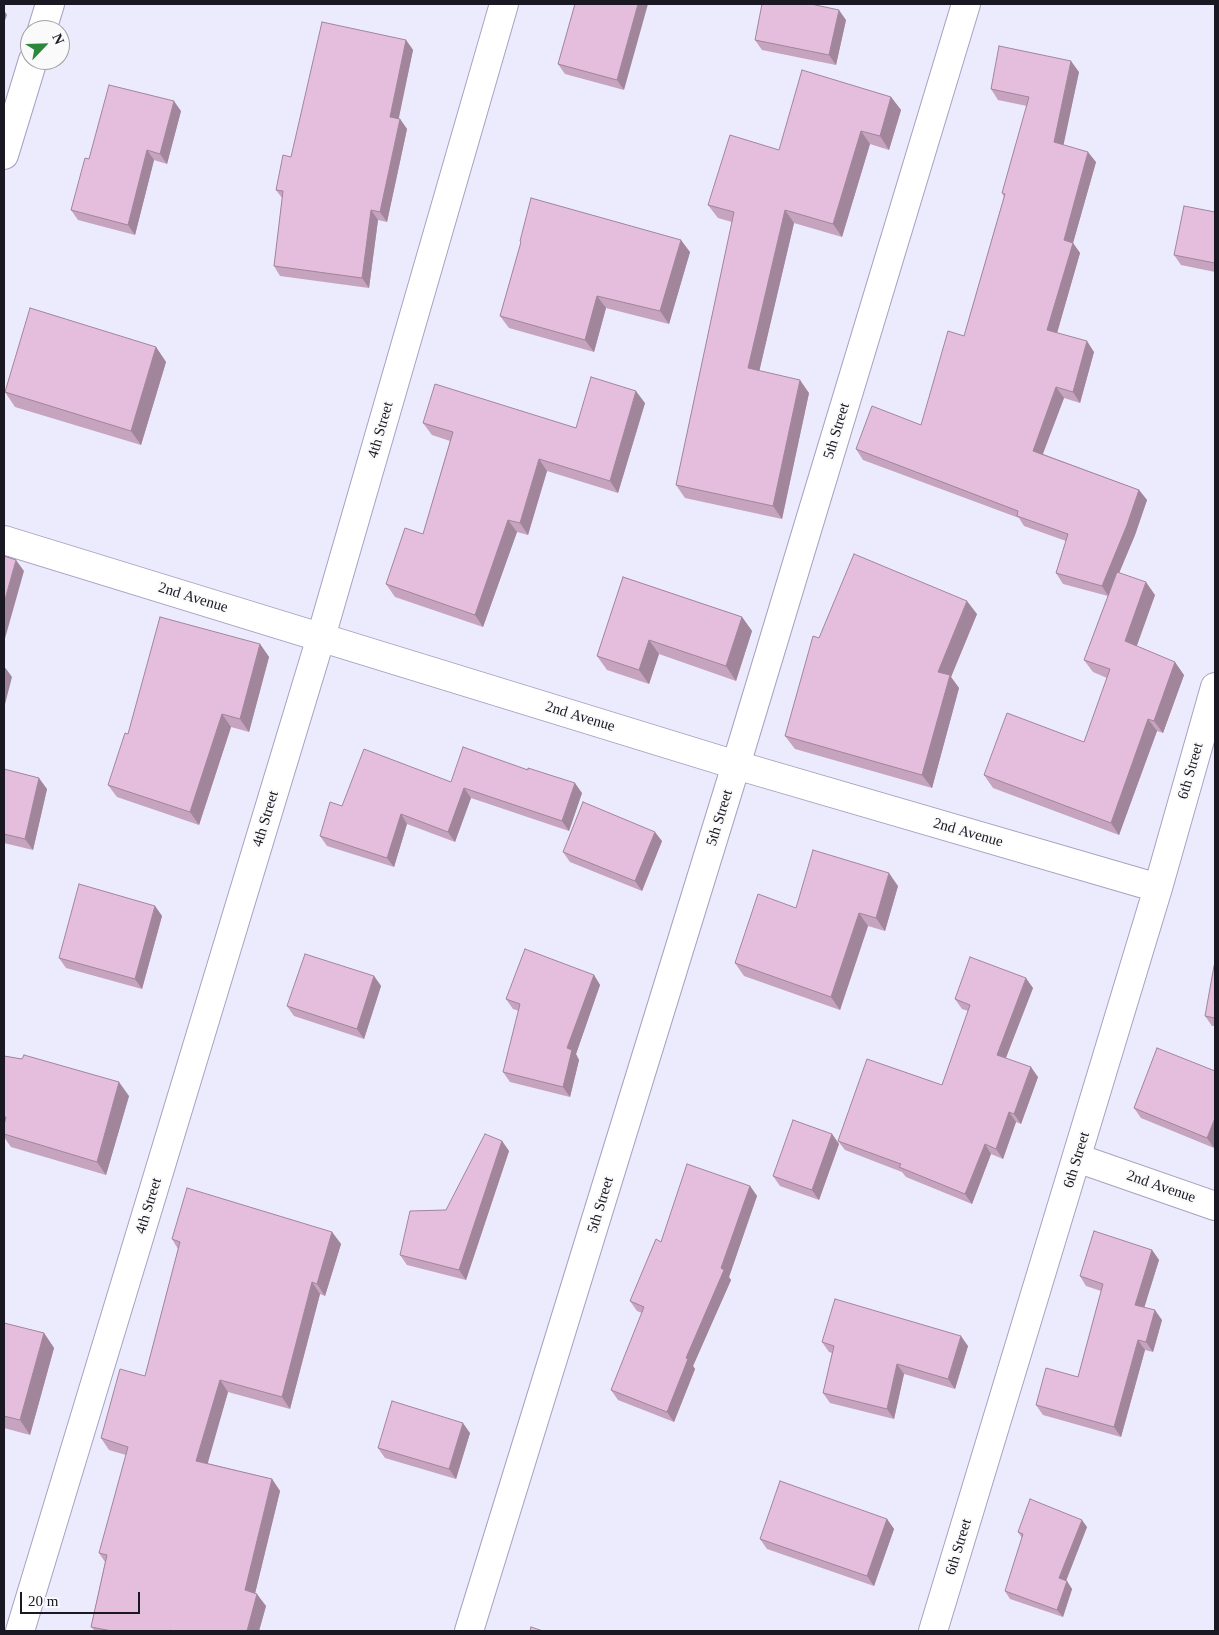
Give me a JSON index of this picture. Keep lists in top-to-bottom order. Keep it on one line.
{"streets":{"street":["4th Street","5th Street","2nd Avenue","6th Street"]},"crossings":[["4th Street","2nd Avenue"],["5th Street","2nd Avenue"],["2nd Avenue","6th Street"]],"scale_bar":"20 m","north":"top right"}
